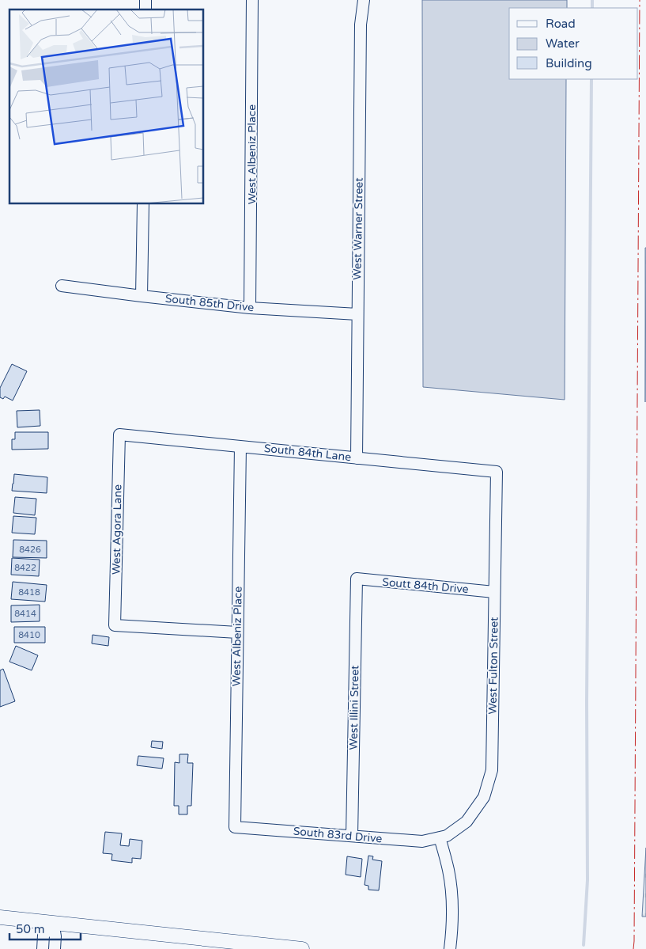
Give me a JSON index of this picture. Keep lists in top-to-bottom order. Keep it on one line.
{"streets":{"street":["West Albeniz Place","West Warner Street","South 85th Drive","South 84th Lane","West Agora Lane","Soutt 84th Drive","West Fulton Street","West Illini Street","South 83rd Drive"]},"crossings":[["West Albeniz Place","South 85th Drive"],["West Albeniz Place","South 84th Lane"],["West Albeniz Place","West Agora Lane"],["West Albeniz Place","South 83rd Drive"],["West Warner Street","South 85th Drive"],["West Warner Street","South 84th Lane"],["South 84th Lane","West Agora Lane"],["South 84th Lane","West Fulton Street"],["Soutt 84th Drive","West Fulton Street"],["Soutt 84th Drive","West Illini Street"],["West Fulton Street","South 83rd Drive"],["West Illini Street","South 83rd Drive"]],"house_numbers":["8426","8422","8418","8414","8410"],"legend":["Road","Water","Building"],"scale_bar":"50 m"}
